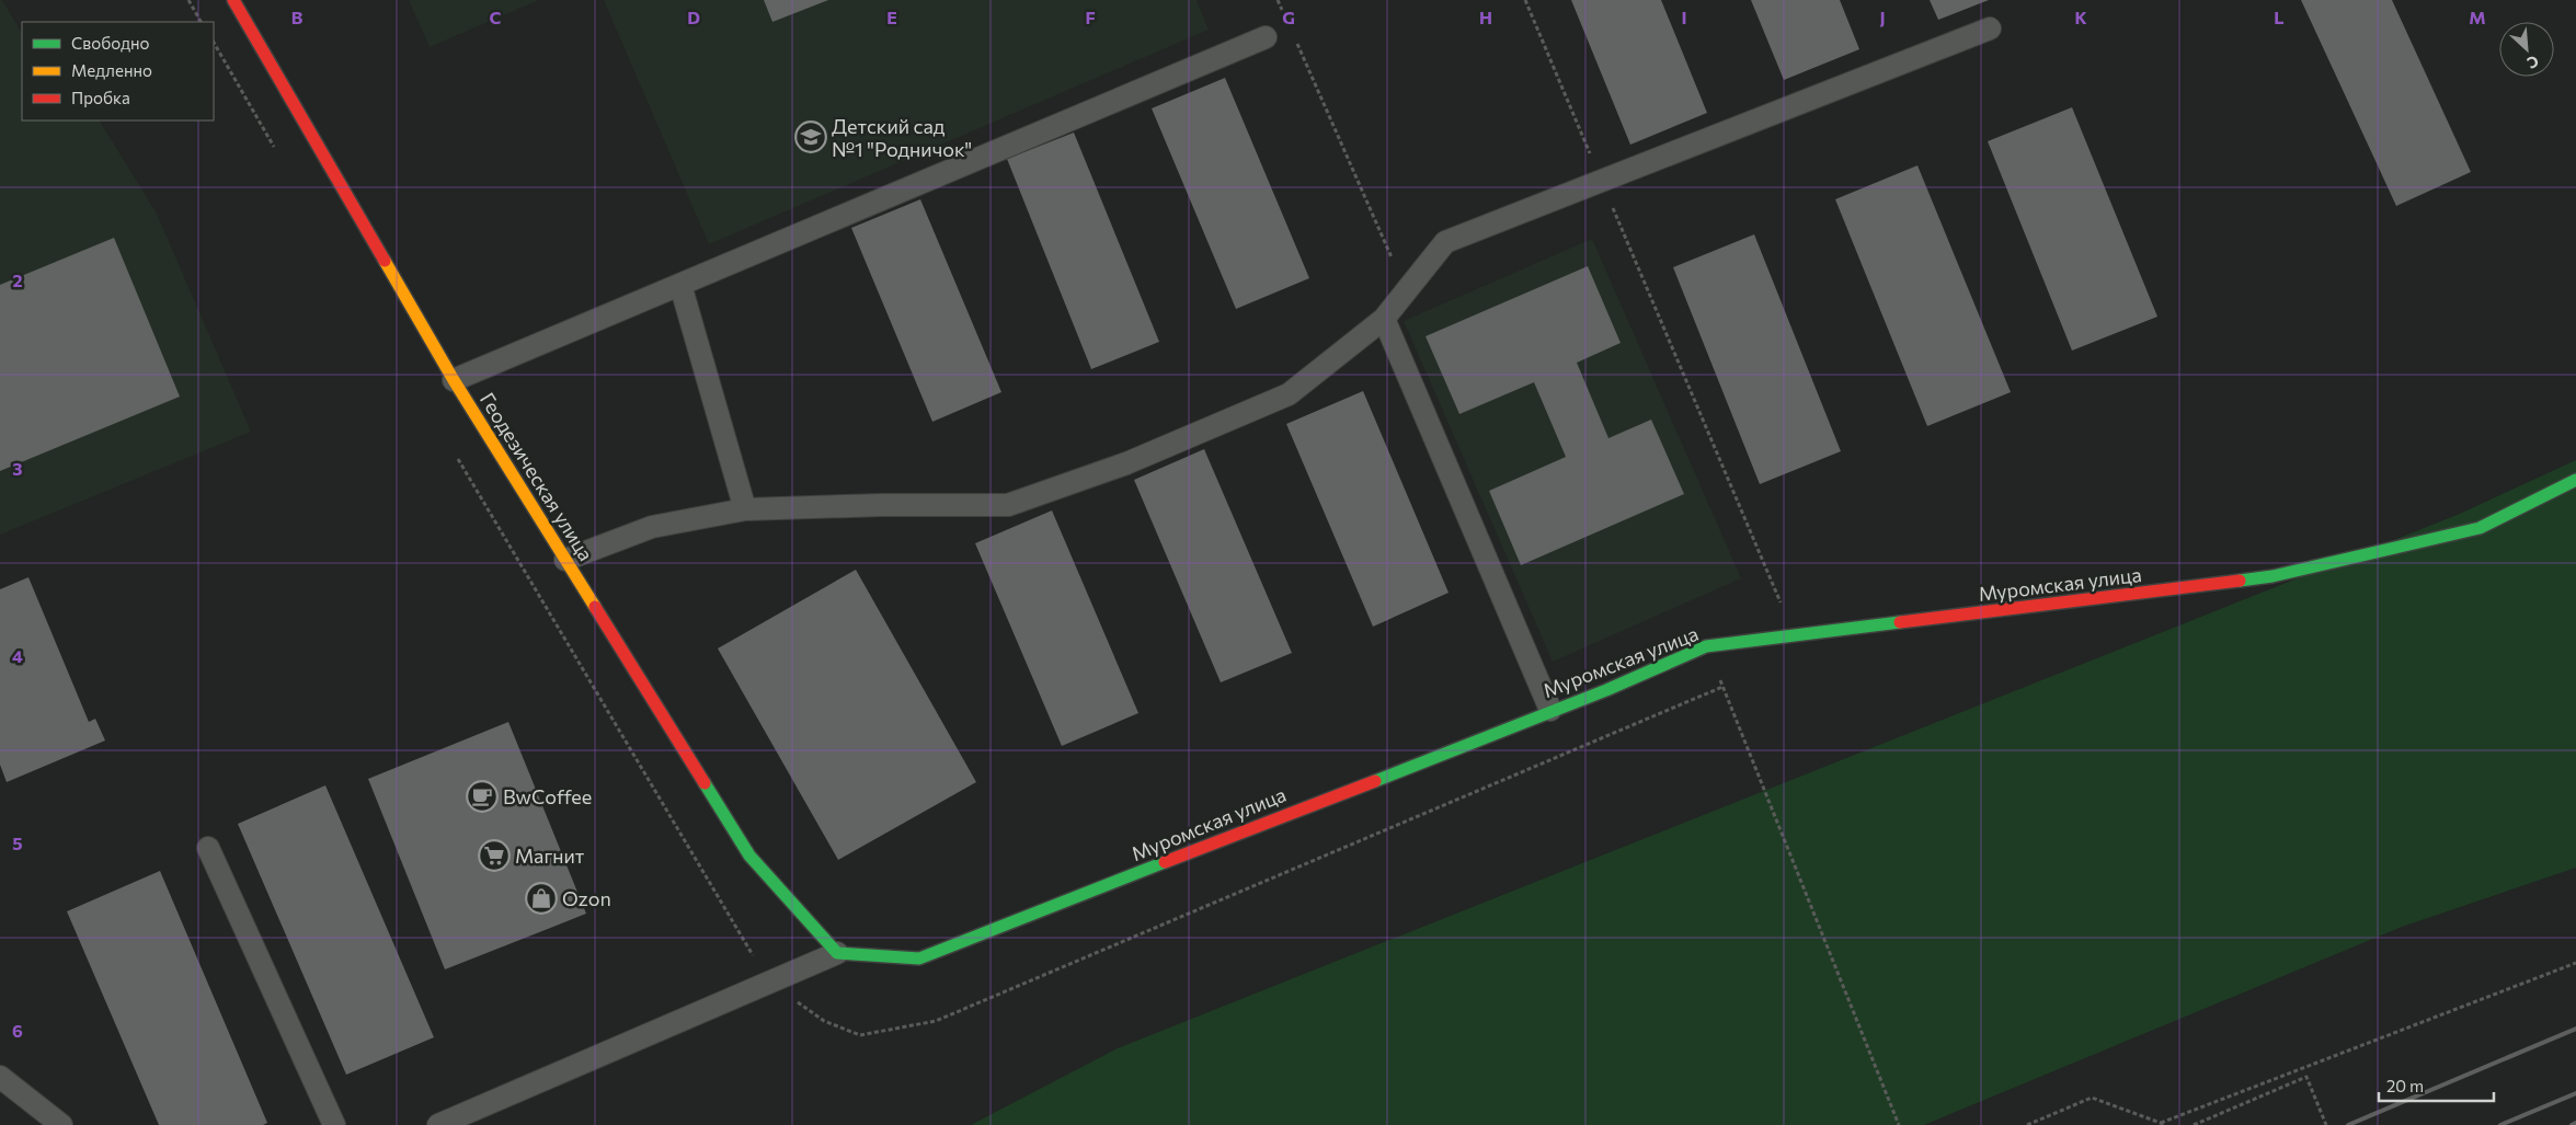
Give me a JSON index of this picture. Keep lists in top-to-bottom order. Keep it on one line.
{"streets":{"street":["Геодезическая улица","Муромская улица"]},"crossings":[["Геодезическая улица","Муромская улица"]],"places":{"school or university":["Детский сад №1 \"Родничок\""],"cafe":["BwCoffee"],"supermarket":["Магнит"],"shop":["Ozon"]},"legend":["Свободно","Медленно","Пробка"],"scale_bar":"20 m","north":"bottom right","grid":{"columns":["B","C","D","E","F","G","H","I","J","K","L","M"],"rows":["2","3","4","5","6"]}}
